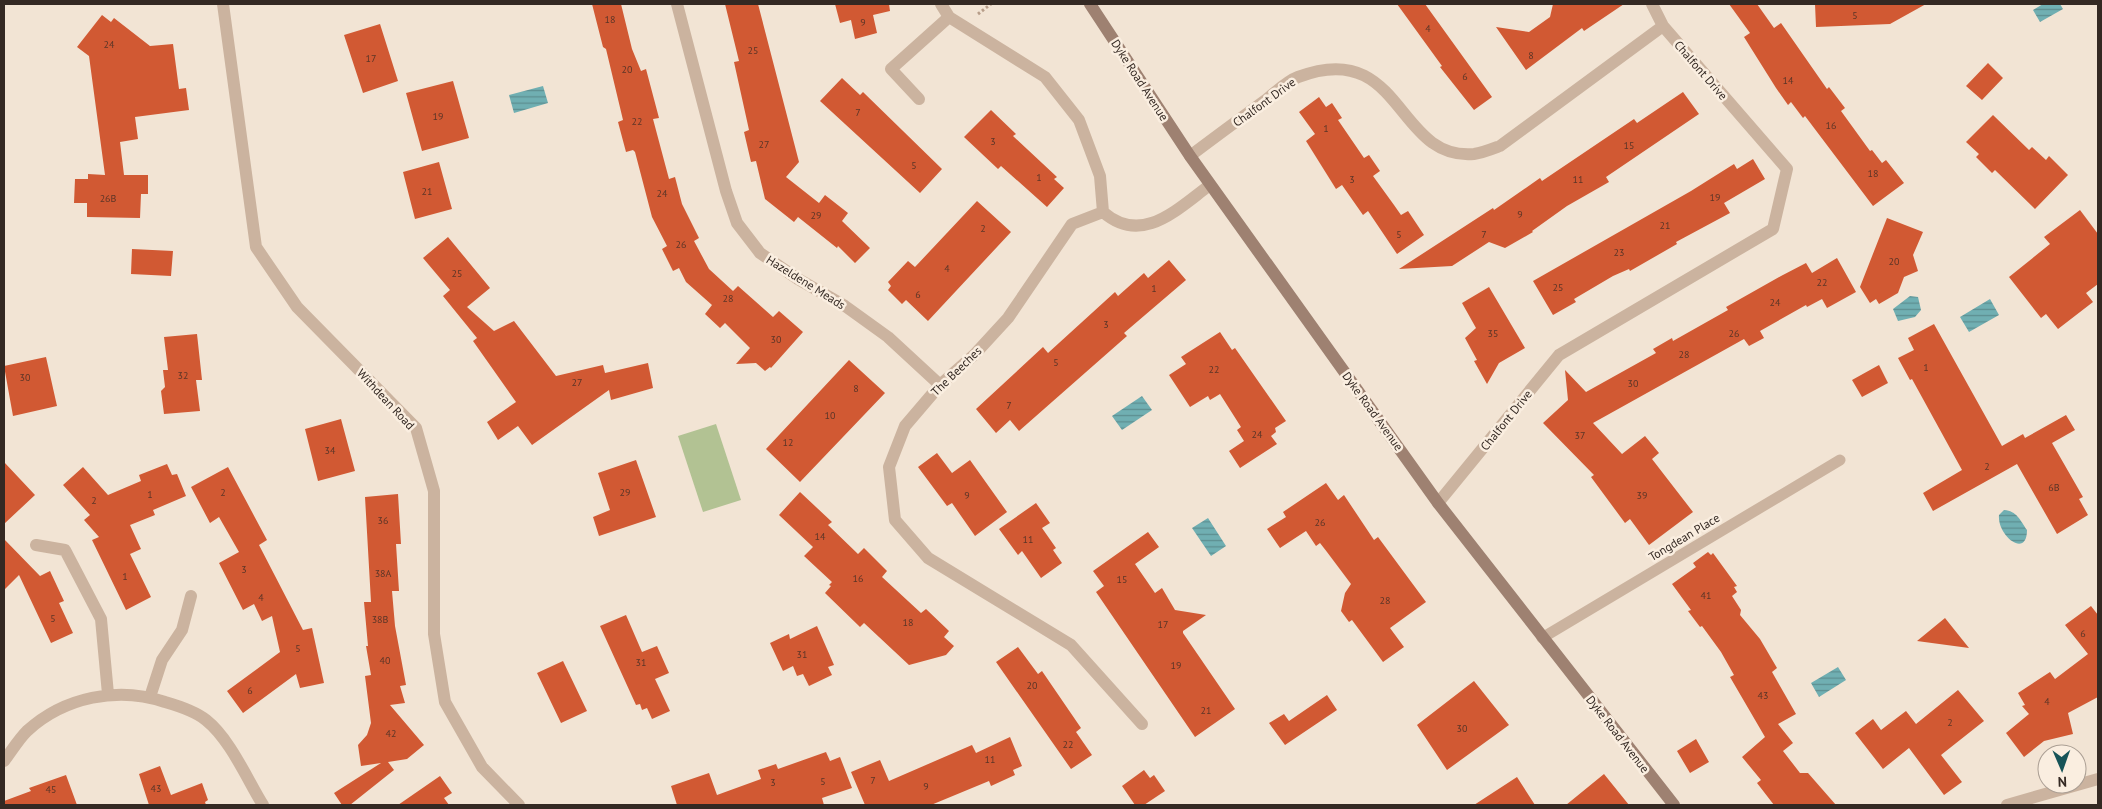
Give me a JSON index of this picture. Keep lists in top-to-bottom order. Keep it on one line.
{"streets":{"street":["Chalfont Drive","Dyke Road Avenue","Hazeldene Meads","The Beeches","Withdean Road"],"lane":["Tongdean Place"]},"crossings":[["Chalfont Drive","Dyke Road Avenue"],["Dyke Road Avenue","Tongdean Place"],["Hazeldene Meads","The Beeches"]],"house_numbers":["5","18","9","4","24","25","8","17","20","6","14","7","19","22","16","1","3","27","15","5","18","1","3","11","21","24","19","26B","9","29","21","2","5","7","26","23","20","4","25","22","25","1","6","28","24","3","35","26","30","28","5","1","22","32","30","27","30","8","7","10","24","37","12","34","2","6B","2","29","1","9","39","2","36","26","14","11","3","38A","1","16","15","41","4","28","5","38B","18","17","6","5","31","40","31","19","20","6","43","4","21","2","30","42","22","11","7","5","3","9","43","45"],"north":"bottom"}
